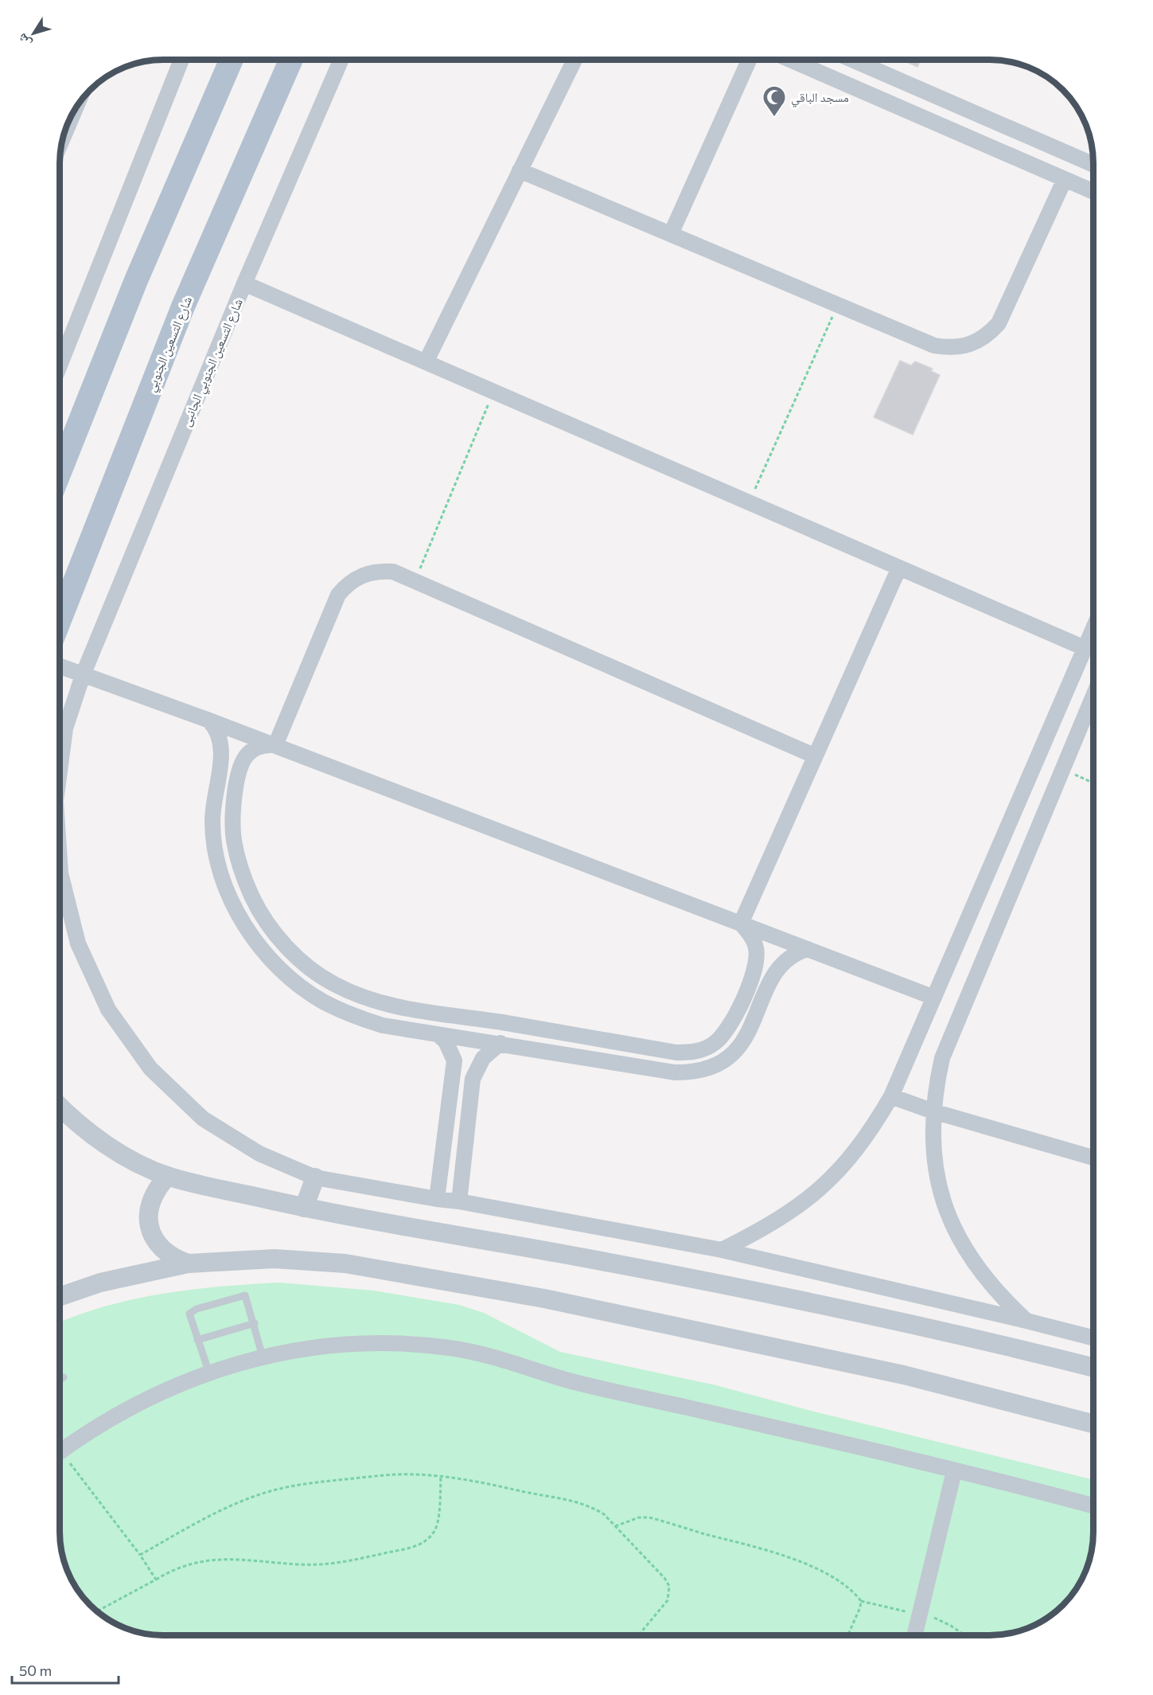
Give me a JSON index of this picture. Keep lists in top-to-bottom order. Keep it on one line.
{"streets":{"main road":["شارع التسعين الجنوبي"],"street":["شارع التسعين الجنوبي الجانبى"]},"places":{"mosque":["مسجد الباقي"]},"scale_bar":"50 m","north":"bottom left"}
